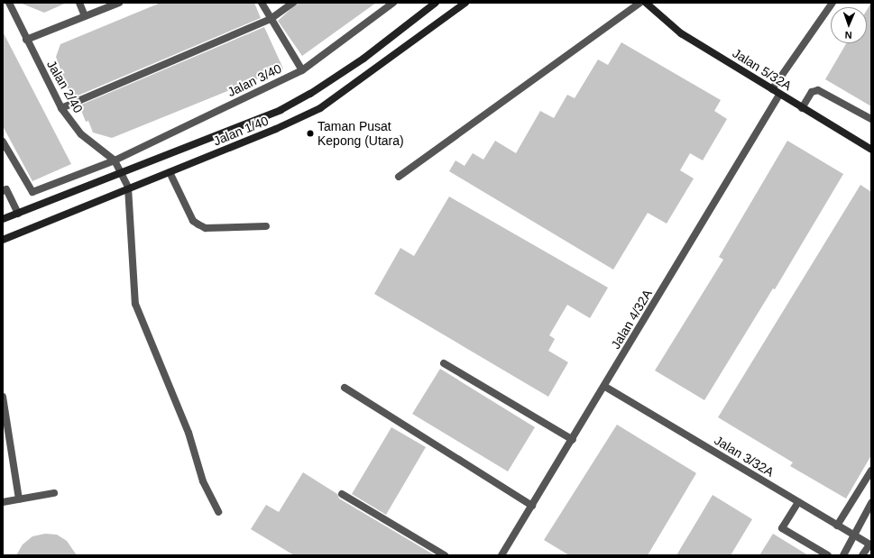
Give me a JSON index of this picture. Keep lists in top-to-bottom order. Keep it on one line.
{"streets":{"main road":["Jalan 5/32A","Jalan 1/40"],"street":["Jalan 3/40","Jalan 2/40","Jalan 4/32A","Jalan 3/32A"]},"crossings":[["Jalan 5/32A","Jalan 4/32A"],["Jalan 3/40","Jalan 2/40"],["Jalan 2/40","Jalan 1/40"],["Jalan 4/32A","Jalan 3/32A"]],"places":["Taman Pusat Kepong (Utara)"],"north":"bottom"}
